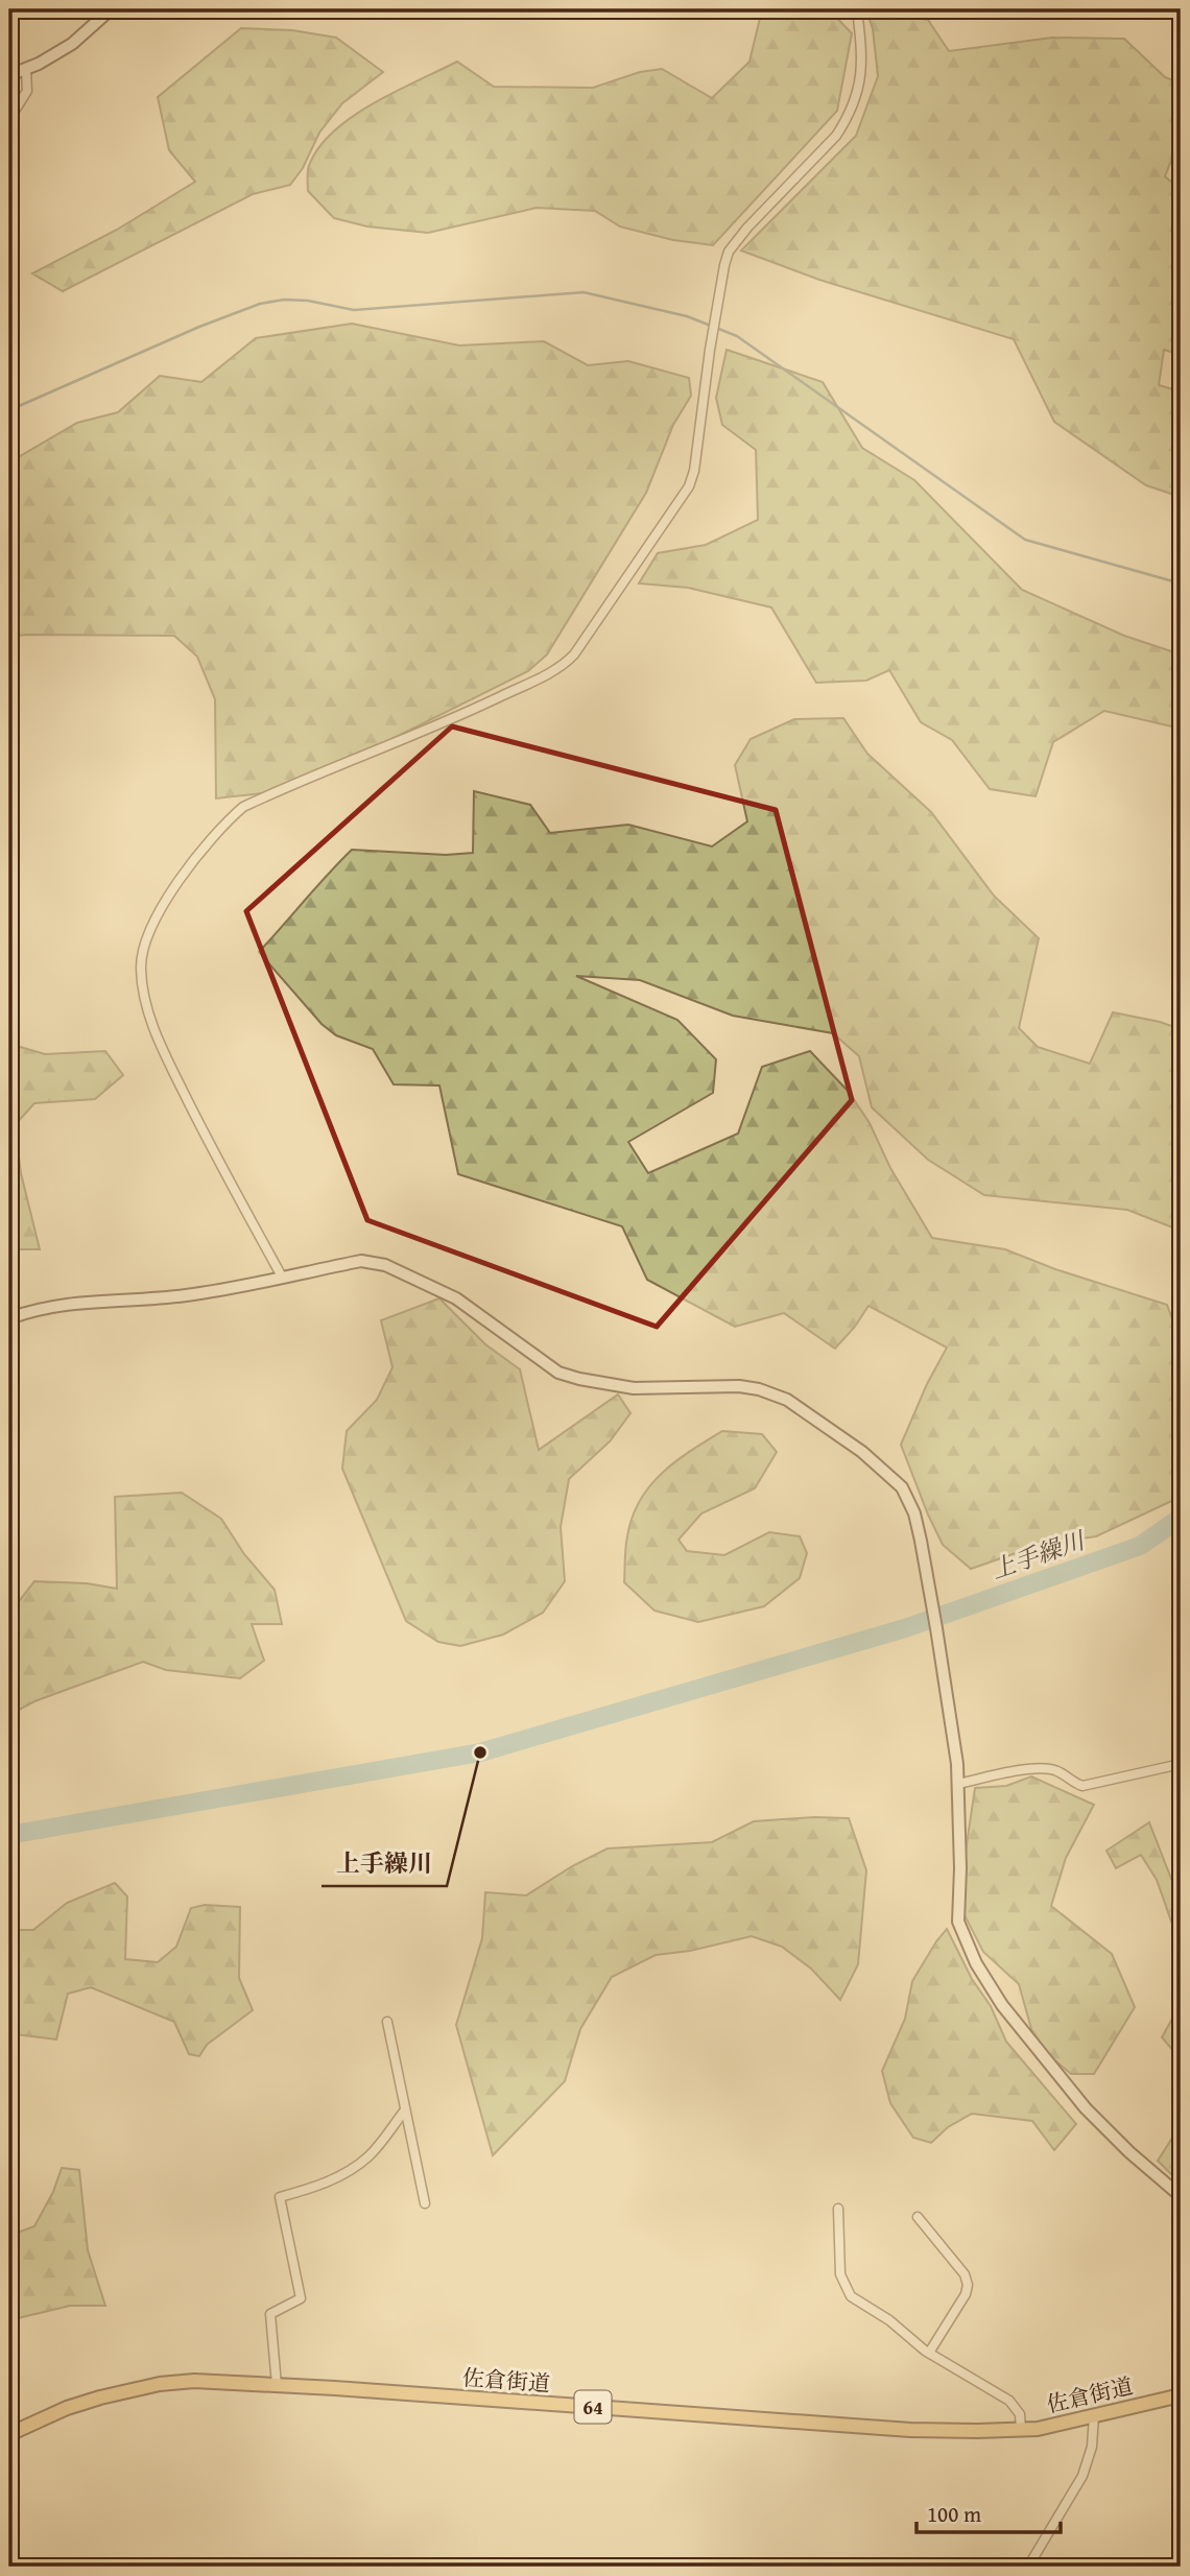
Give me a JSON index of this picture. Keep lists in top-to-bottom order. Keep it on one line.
{"streets":{"main road":["佐倉街道","64"]},"water":["上手繰川"],"places":["上手繰川"],"scale_bar":"100 m"}
